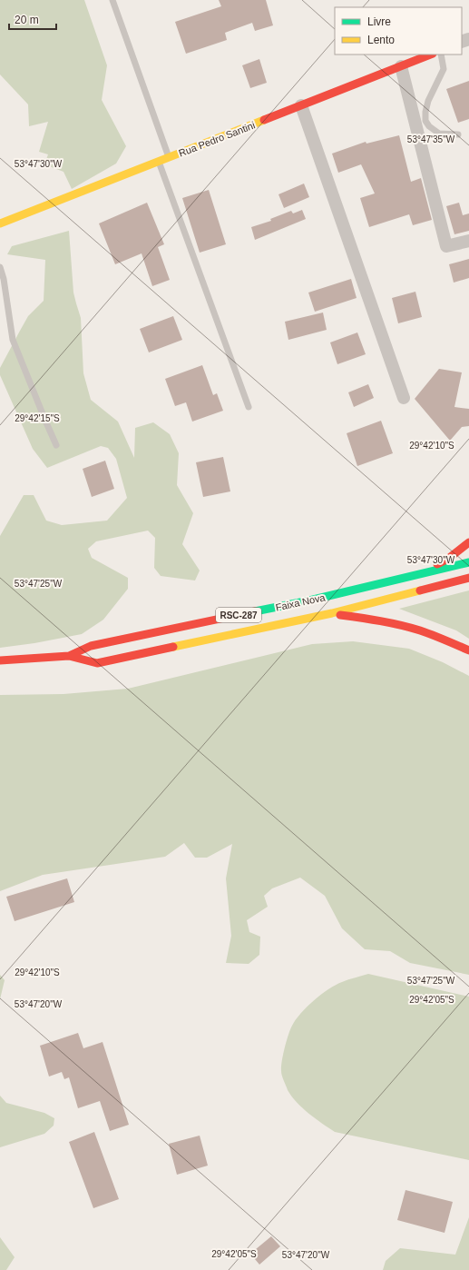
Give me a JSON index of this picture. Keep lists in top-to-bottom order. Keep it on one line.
{"streets":{"main road":["Rua Pedro Santini","Faixa Nova","RSC-287"]},"legend":["Livre","Lento"],"scale_bar":"20 m","coordinates":["53°47'35\"W","53°47'30\"W","29°42'15\"S","29°42'10\"S","53°47'25\"W","29°42'05\"S","53°47'20\"W"]}
